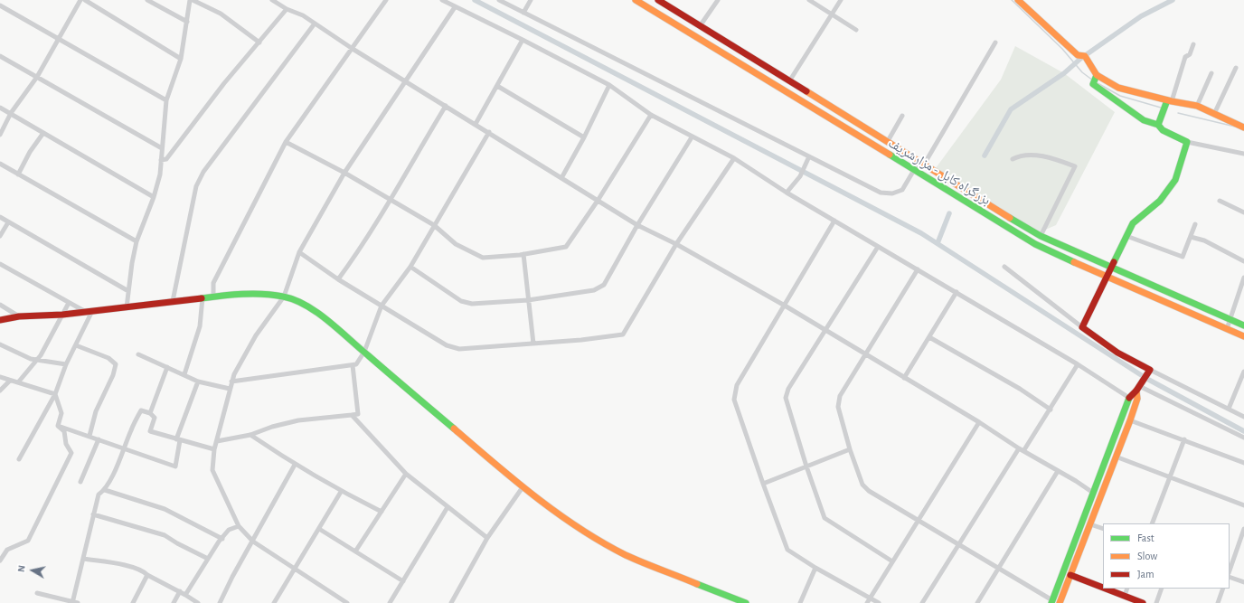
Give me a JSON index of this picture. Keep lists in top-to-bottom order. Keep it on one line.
{"streets":{"main road":["بزرگراه کابل - مزارشریف"]},"legend":["Fast","Slow","Jam"],"north":"left"}
